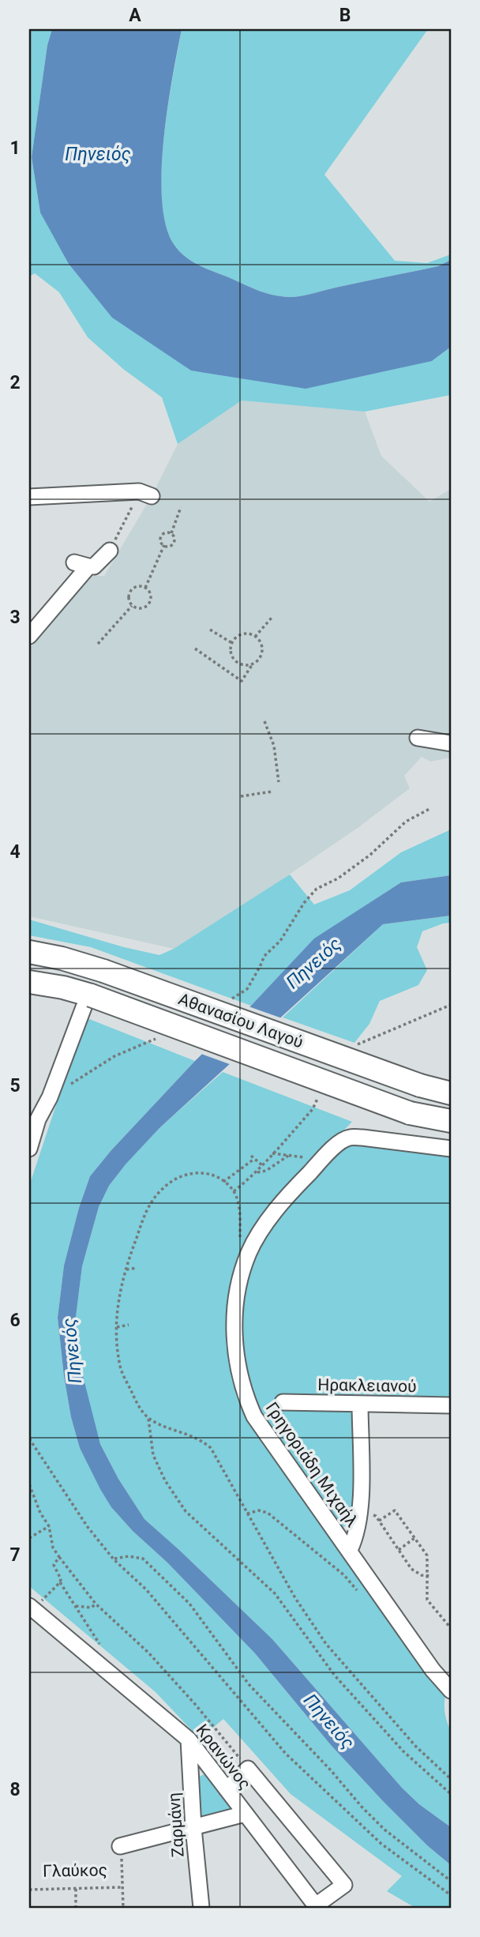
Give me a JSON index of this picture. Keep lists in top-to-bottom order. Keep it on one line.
{"streets":{"highway":["Αθανασίου Λαγού"],"street":["Ηρακλειανού","Γρηγοριάδη Μιχαήλ","Κρανώνος","Ζαρμάνη","Γλαύκος"]},"crossings":[["Κρανώνος","Ζαρμάνη"],["Κρανώνος","Γλαύκος"],["Ζαρμάνη","Γλαύκος"]],"water":["Πηνειός"],"grid":{"columns":["A","B"],"rows":["1","2","3","4","5","6","7","8"]}}
